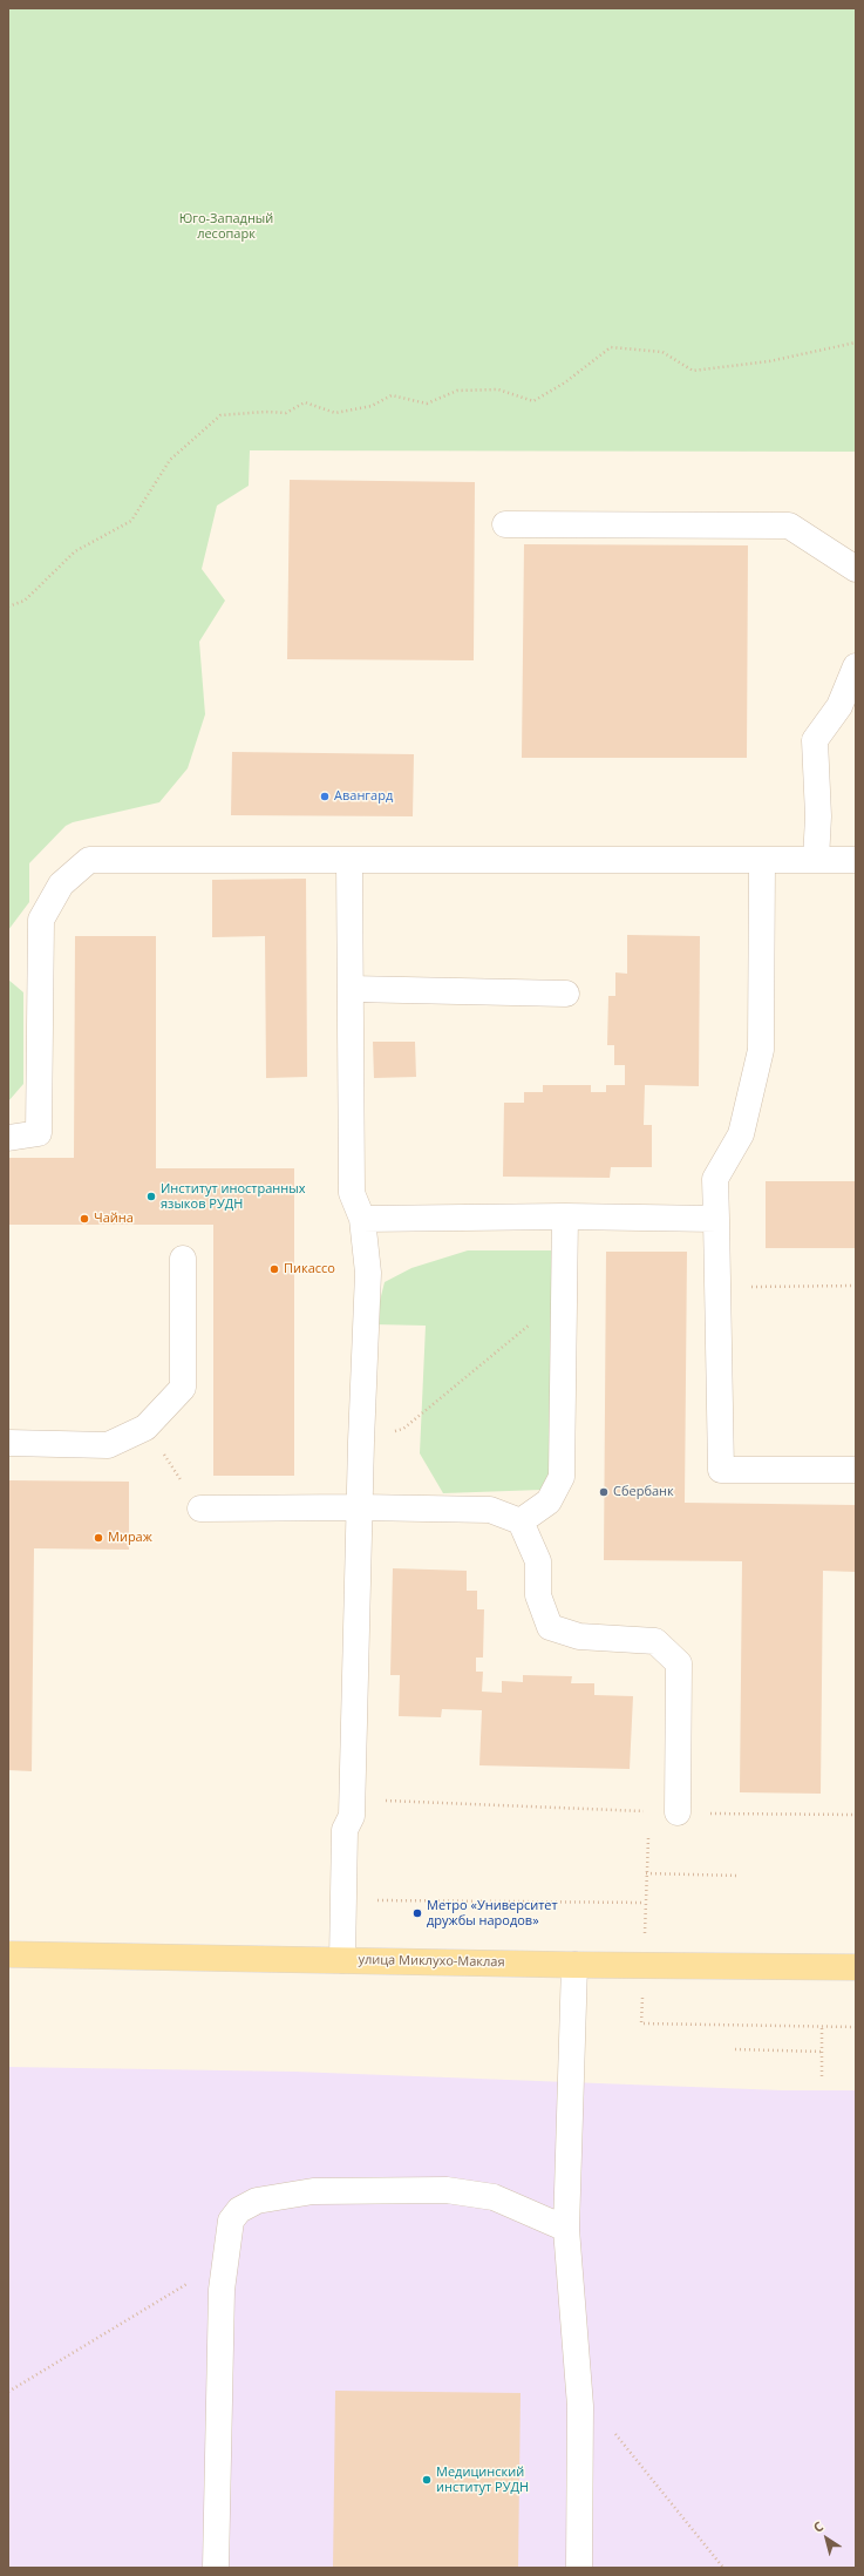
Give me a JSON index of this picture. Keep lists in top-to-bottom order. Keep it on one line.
{"streets":{"main road":["улица Миклухо-Маклая"]},"parks":["Юго-Западный лесопарк"],"places":["Авангард","Институт иностранных языков РУДН","Чайна","Пикассо","Сбербанк","Мираж","Метро «Университет дружбы народов»","Медицинский институт РУДН"],"north":"top left"}
